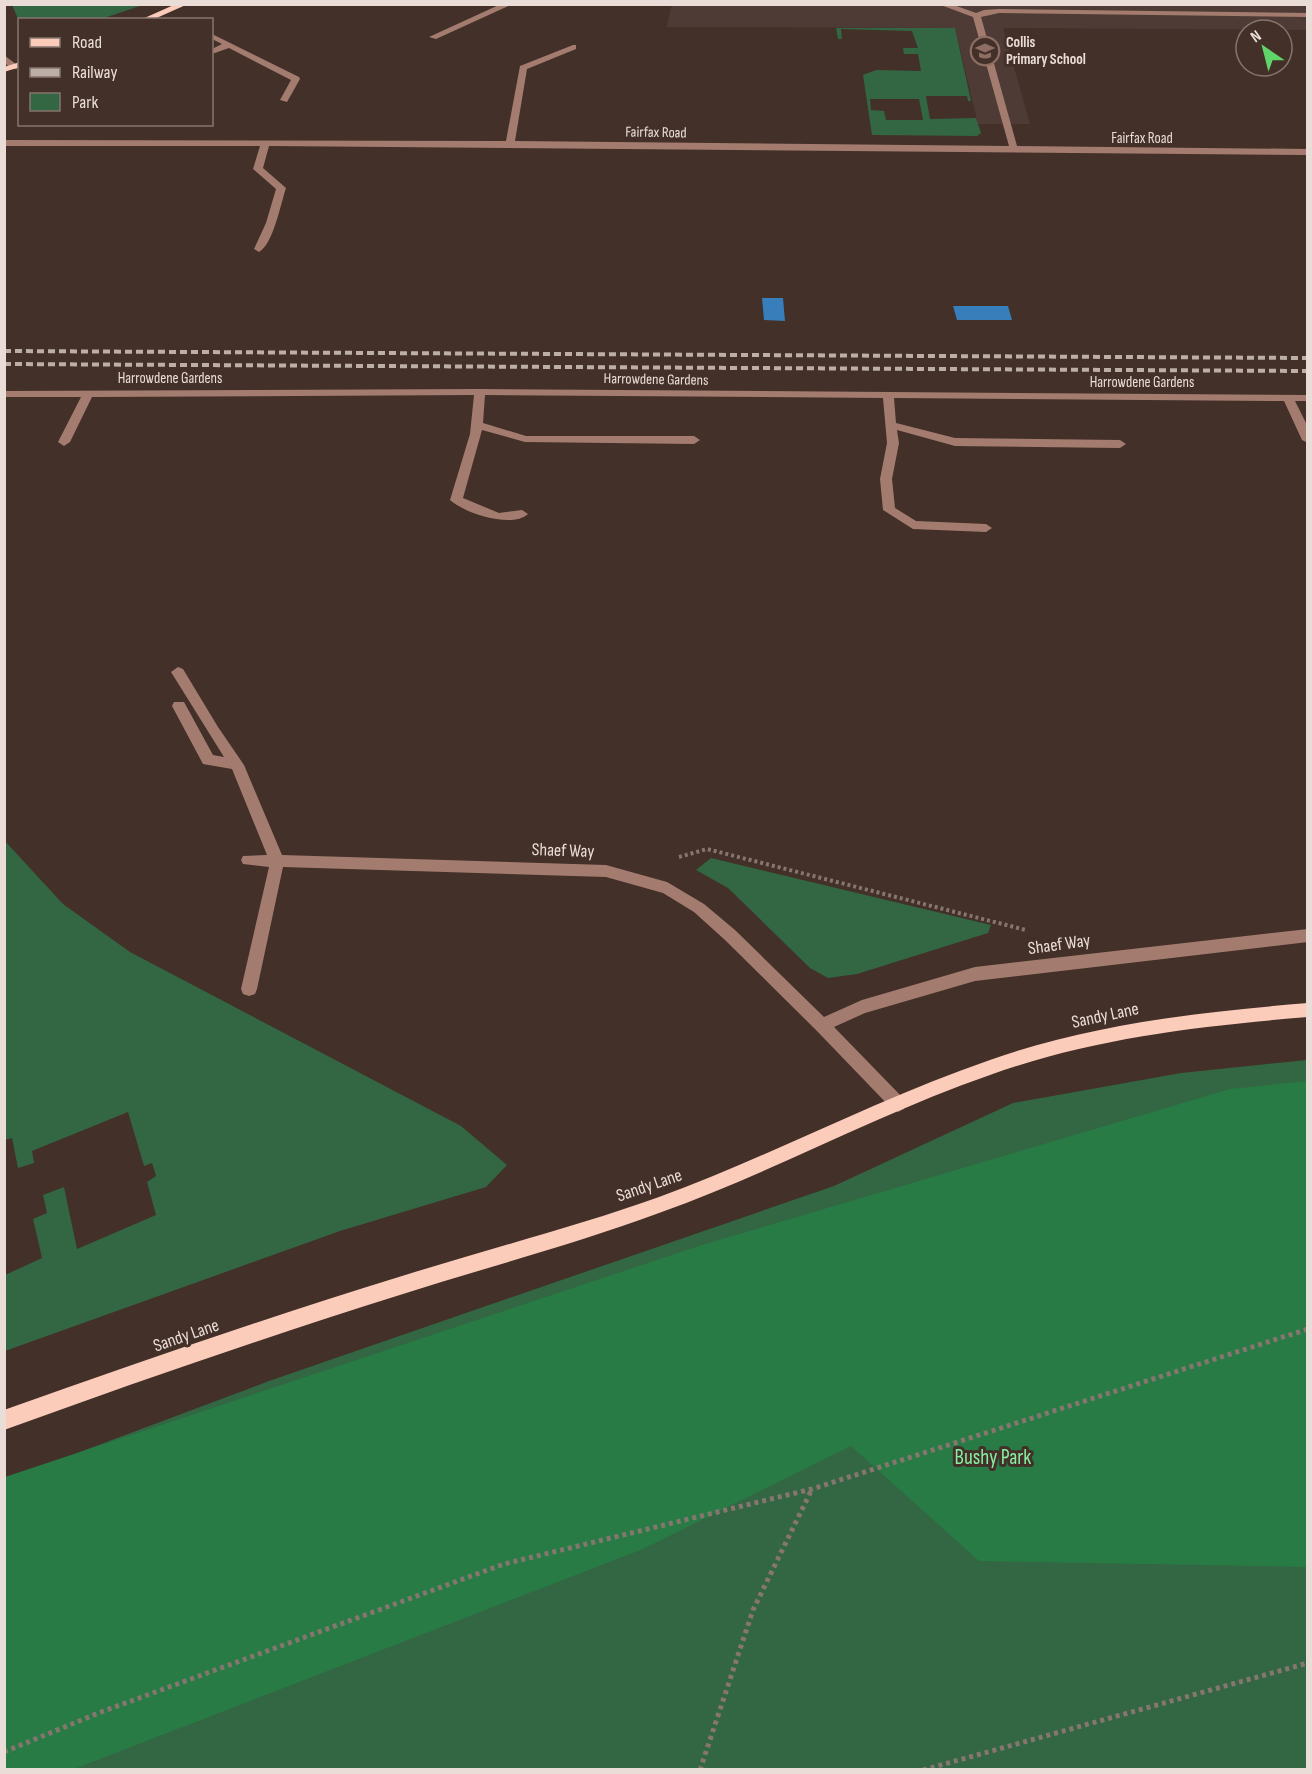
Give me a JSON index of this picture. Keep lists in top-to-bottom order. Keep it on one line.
{"streets":{"main road":["Sandy Lane"],"street":["Fairfax Road","Harrowdene Gardens","Shaef Way"]},"crossings":[["Shaef Way","Sandy Lane"]],"parks":["Bushy Park"],"places":{"school or university":["Collis Primary School"]},"legend":["Road","Railway","Park"],"north":"top left"}
